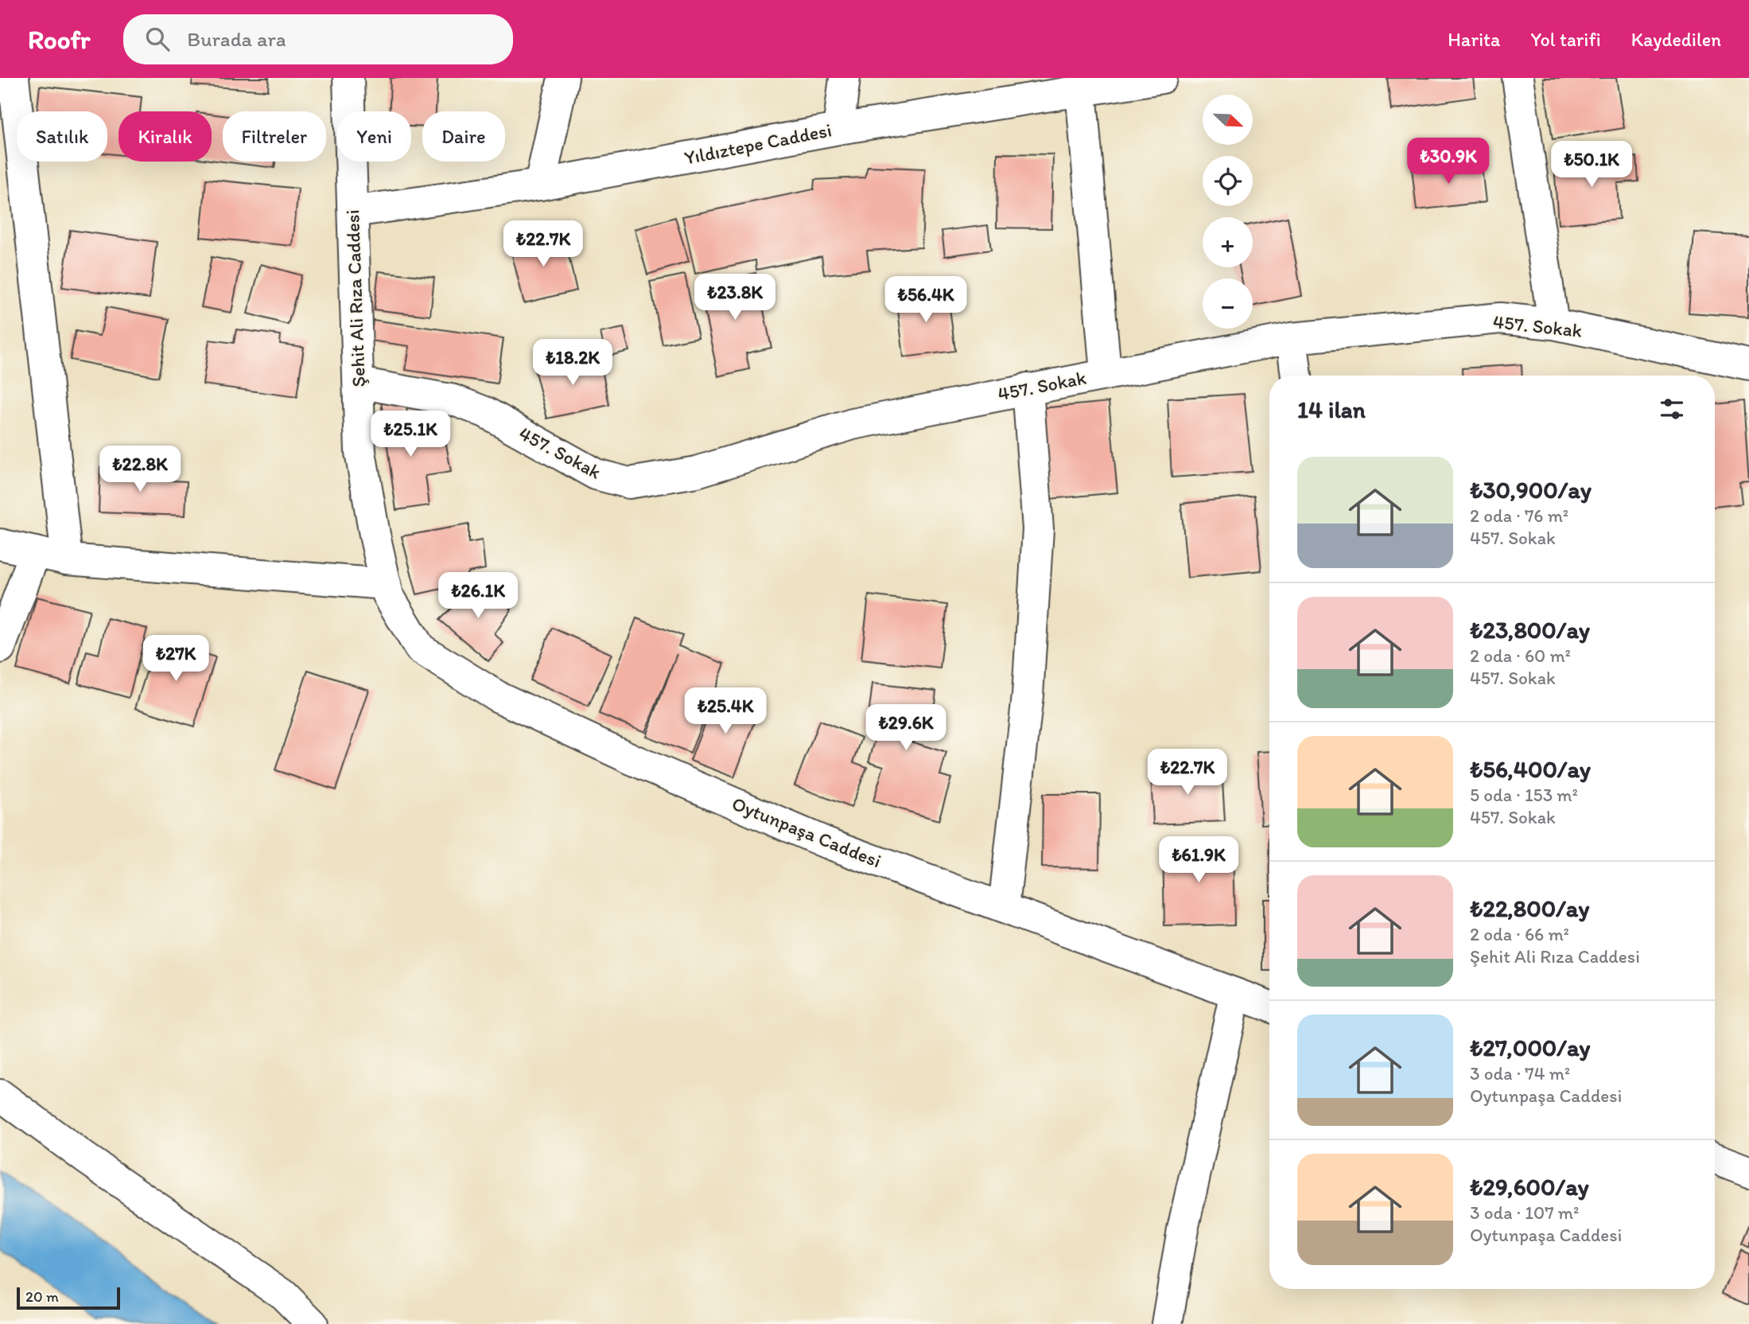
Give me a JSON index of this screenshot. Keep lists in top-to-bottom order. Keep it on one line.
{"streets":{"street":["Yıldıztepe Caddesi","Şehit Ali Rıza Caddesi","457. Sokak","Oytunpaşa Caddesi"]},"crossings":[["Yıldıztepe Caddesi","Şehit Ali Rıza Caddesi"],["Şehit Ali Rıza Caddesi","457. Sokak"],["Şehit Ali Rıza Caddesi","Oytunpaşa Caddesi"]],"scale_bar":"20 m","north":"bottom right","page":{"header":"Roofr","search":"Burada ara","nav":["Harita","Yol tarifi","Kaydedilen"],"map_buttons":["+","−"],"chip":["Satılık","Kiralık","Filtreler","Yeni","Daire"],"price":["₺30.9K","₺50.1K","₺22.7K","₺23.8K","₺56.4K","₺18.2K","₺25.1K","₺22.8K","₺26.1K","₺27K","₺25.4K","₺29.6K","₺22.7K","₺61.9K"],"heading":"14 ilan","list":[{"name":"₺30,900/ay","note":"2 oda · 76 m² · 457. Sokak"},{"name":"₺23,800/ay","note":"2 oda · 60 m² · 457. Sokak"},{"name":"₺56,400/ay","note":"5 oda · 153 m² · 457. Sokak"},{"name":"₺22,800/ay","note":"2 oda · 66 m² · Şehit Ali Rıza Caddesi"},{"name":"₺27,000/ay","note":"3 oda · 74 m² · Oytunpaşa Caddesi"},{"name":"₺29,600/ay","note":"3 oda · 107 m² · Oytunpaşa Caddesi"}],"scale":"20 m"}}
